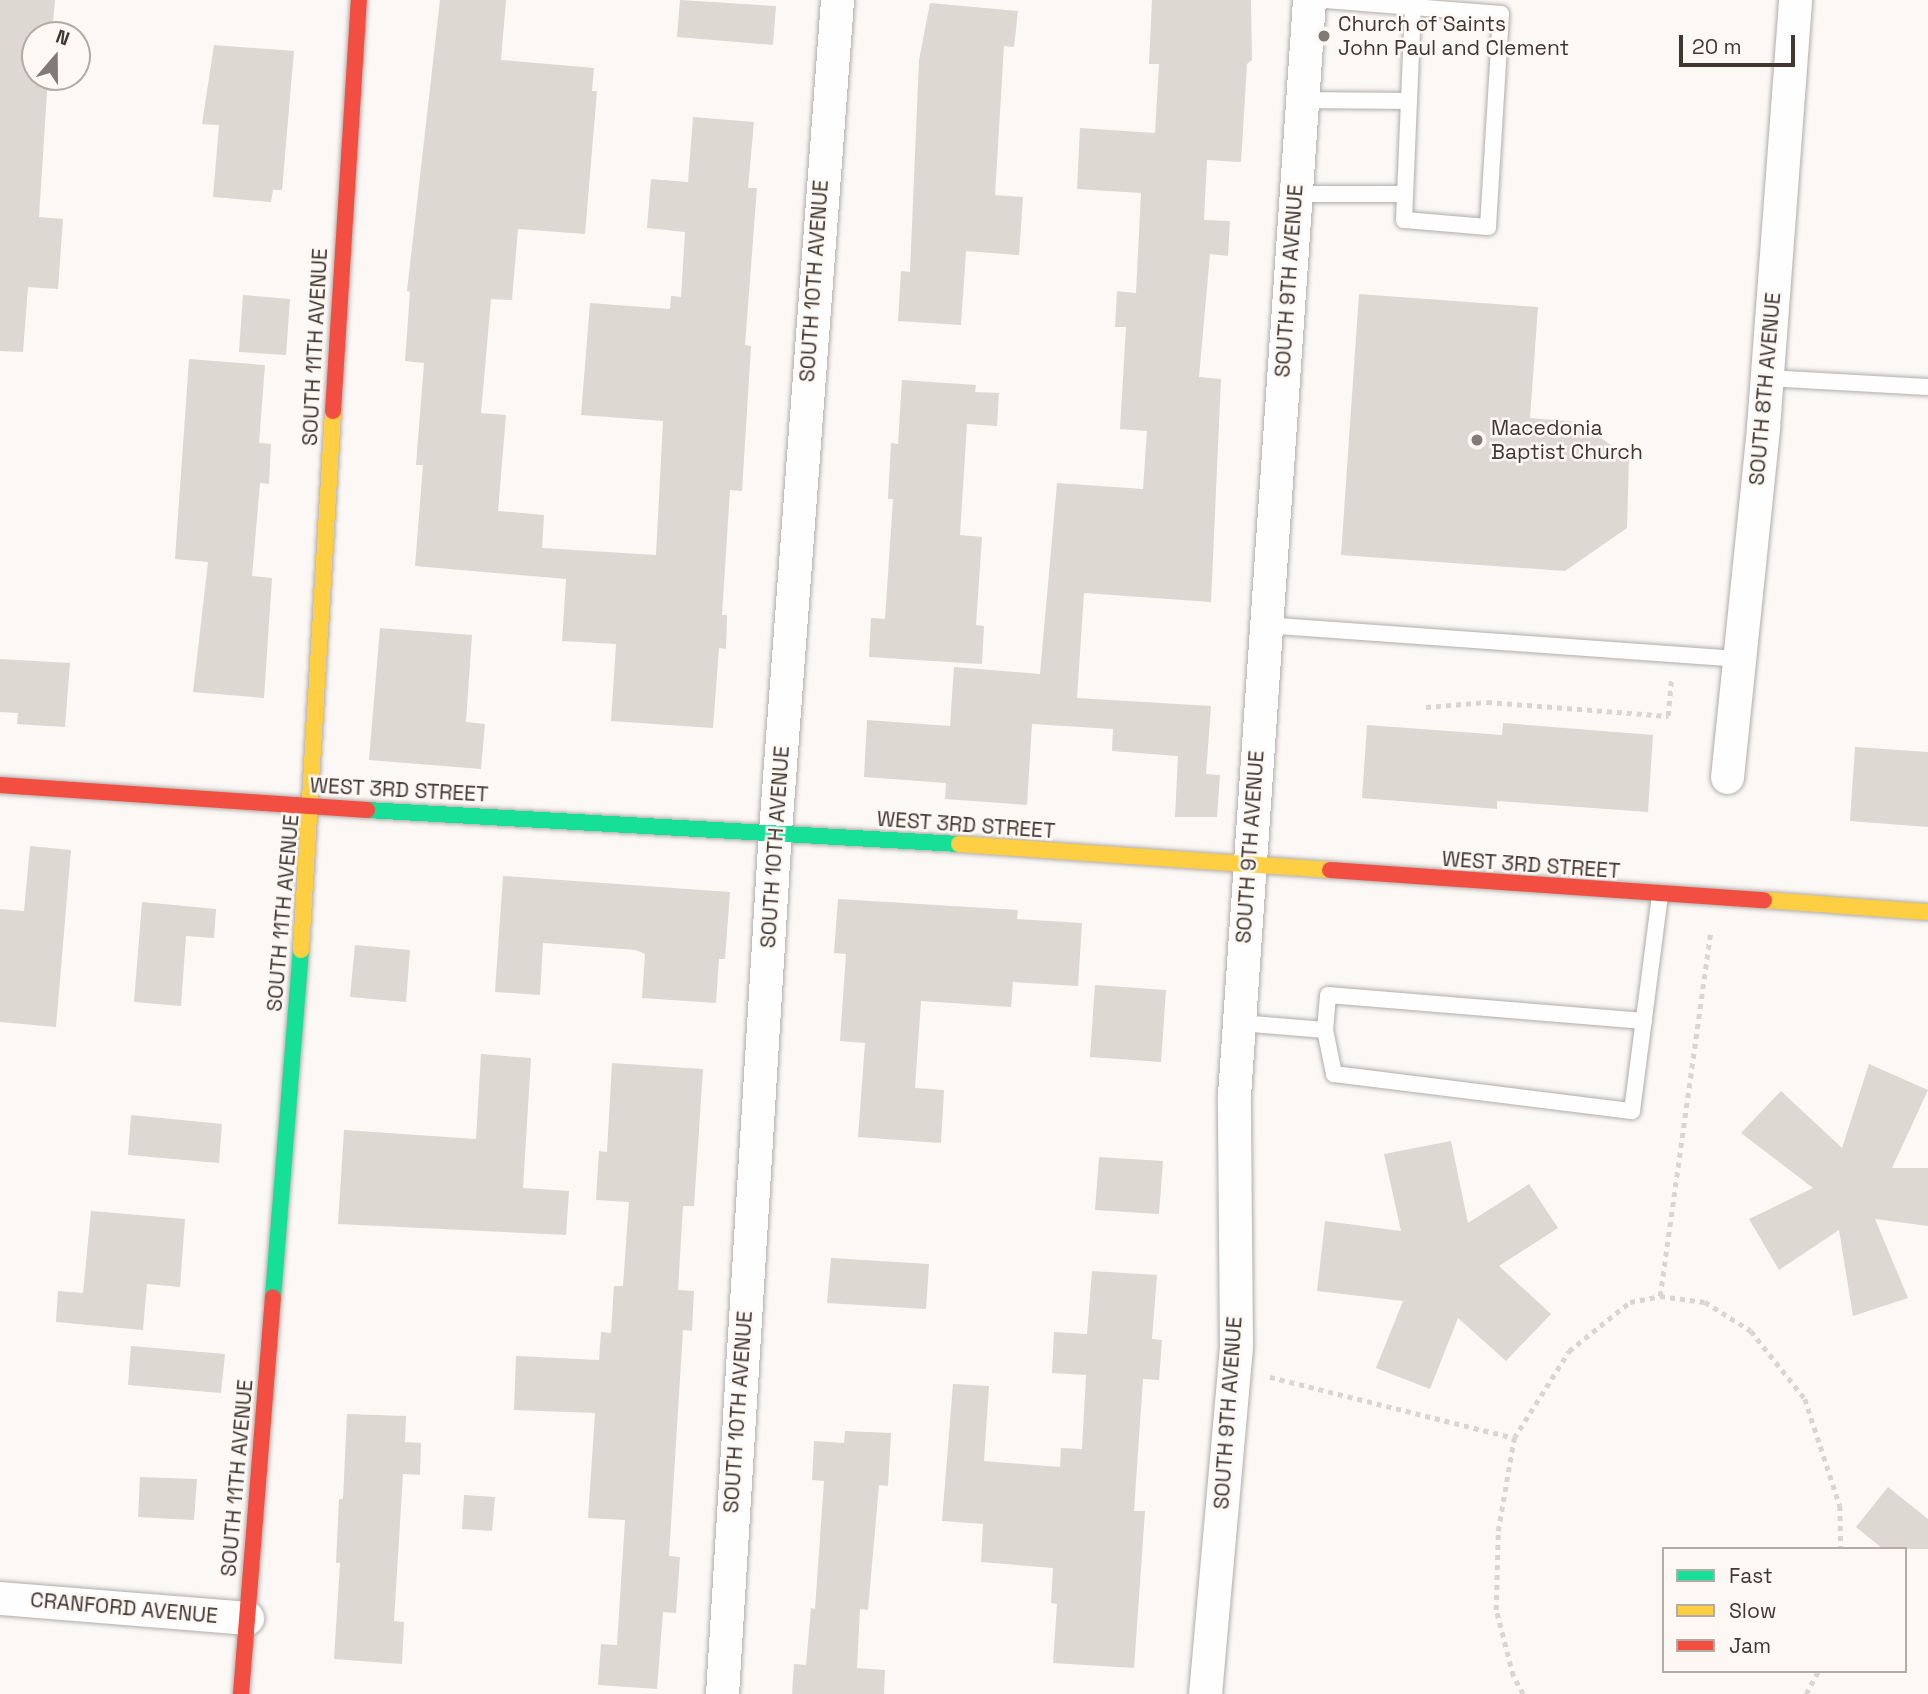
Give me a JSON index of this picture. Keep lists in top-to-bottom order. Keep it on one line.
{"streets":{"street":["SOUTH 10TH AVENUE","SOUTH 9TH AVENUE","SOUTH 11TH AVENUE","SOUTH 8TH AVENUE","WEST 3RD STREET","CRANFORD AVENUE"]},"crossings":[["SOUTH 10TH AVENUE","WEST 3RD STREET"],["SOUTH 9TH AVENUE","WEST 3RD STREET"],["SOUTH 11TH AVENUE","WEST 3RD STREET"],["SOUTH 11TH AVENUE","CRANFORD AVENUE"]],"places":["Church of Saints John Paul and Clement","Macedonia Baptist Church"],"legend":["Fast","Slow","Jam"],"scale_bar":"20 m","north":"top"}
